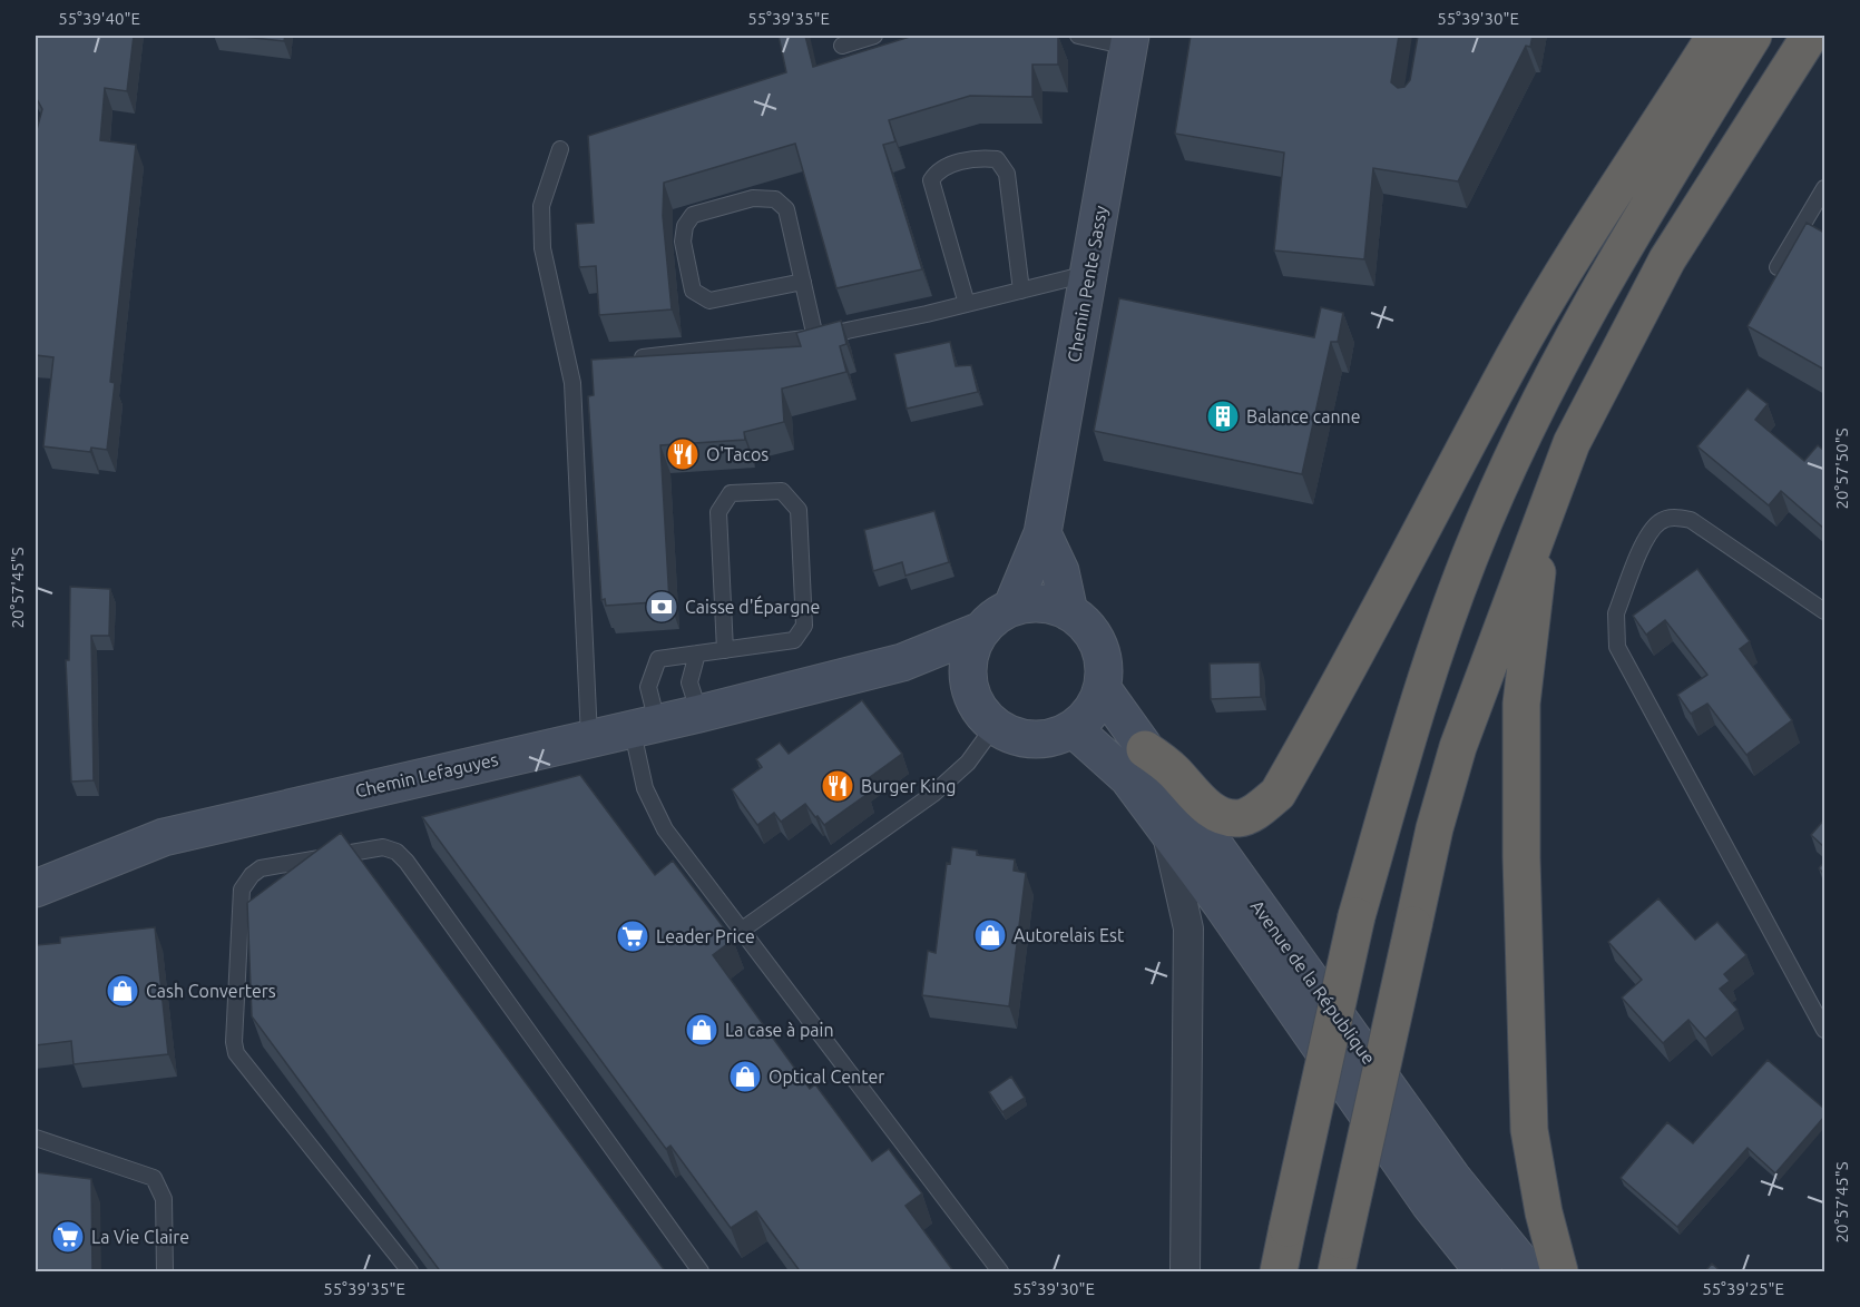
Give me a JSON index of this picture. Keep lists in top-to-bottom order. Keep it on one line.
{"streets":{"main road":["Chemin Pente Sassy","Chemin Lefaguyes","Avenue de la République"]},"crossings":[["Chemin Pente Sassy","Chemin Lefaguyes"],["Chemin Pente Sassy","Avenue de la République"],["Chemin Lefaguyes","Avenue de la République"]],"places":{"building":["Balance canne"],"restaurant":["O'Tacos","Burger King"],"bank":["Caisse d'Épargne"],"shop":["Autorelais Est","Cash Converters","La case à pain","Optical Center"],"supermarket":["Leader Price","La Vie Claire"]},"coordinates":["55°39'40\"E","55°39'35\"E","55°39'30\"E","20°57'50\"S","20°57'45\"S","55°39'25\"E"]}
